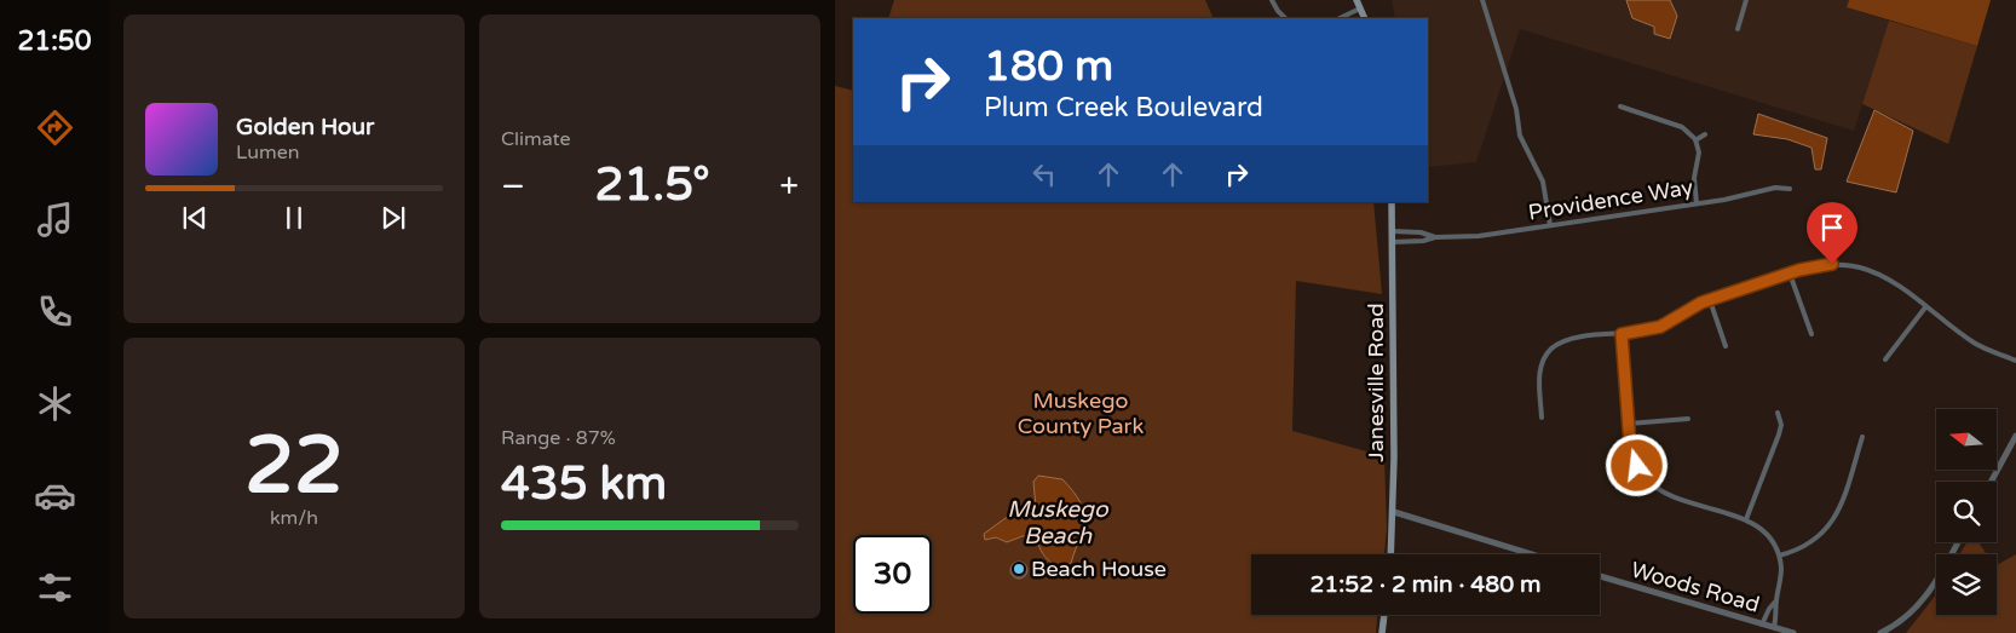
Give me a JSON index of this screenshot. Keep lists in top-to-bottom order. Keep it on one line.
{"streets":{"main road":["Janesville Road"],"street":["Providence Way","Woods Road"]},"crossings":[["Providence Way","Janesville Road"]],"water":["Muskego Beach"],"parks":["Muskego County Park"],"places":["Beach House"],"north":"left","page":{"tabs":"21:50","tile":["Climate",["22","km/h"],["Range · 87%","435 km"]],"turn":["180 m","Plum Creek Boulevard"],"song":["Golden Hour","Lumen"],"heat":["−","21.5°","+"],"limit":"30","trip":"21:52 · 2 min · 480 m"}}
